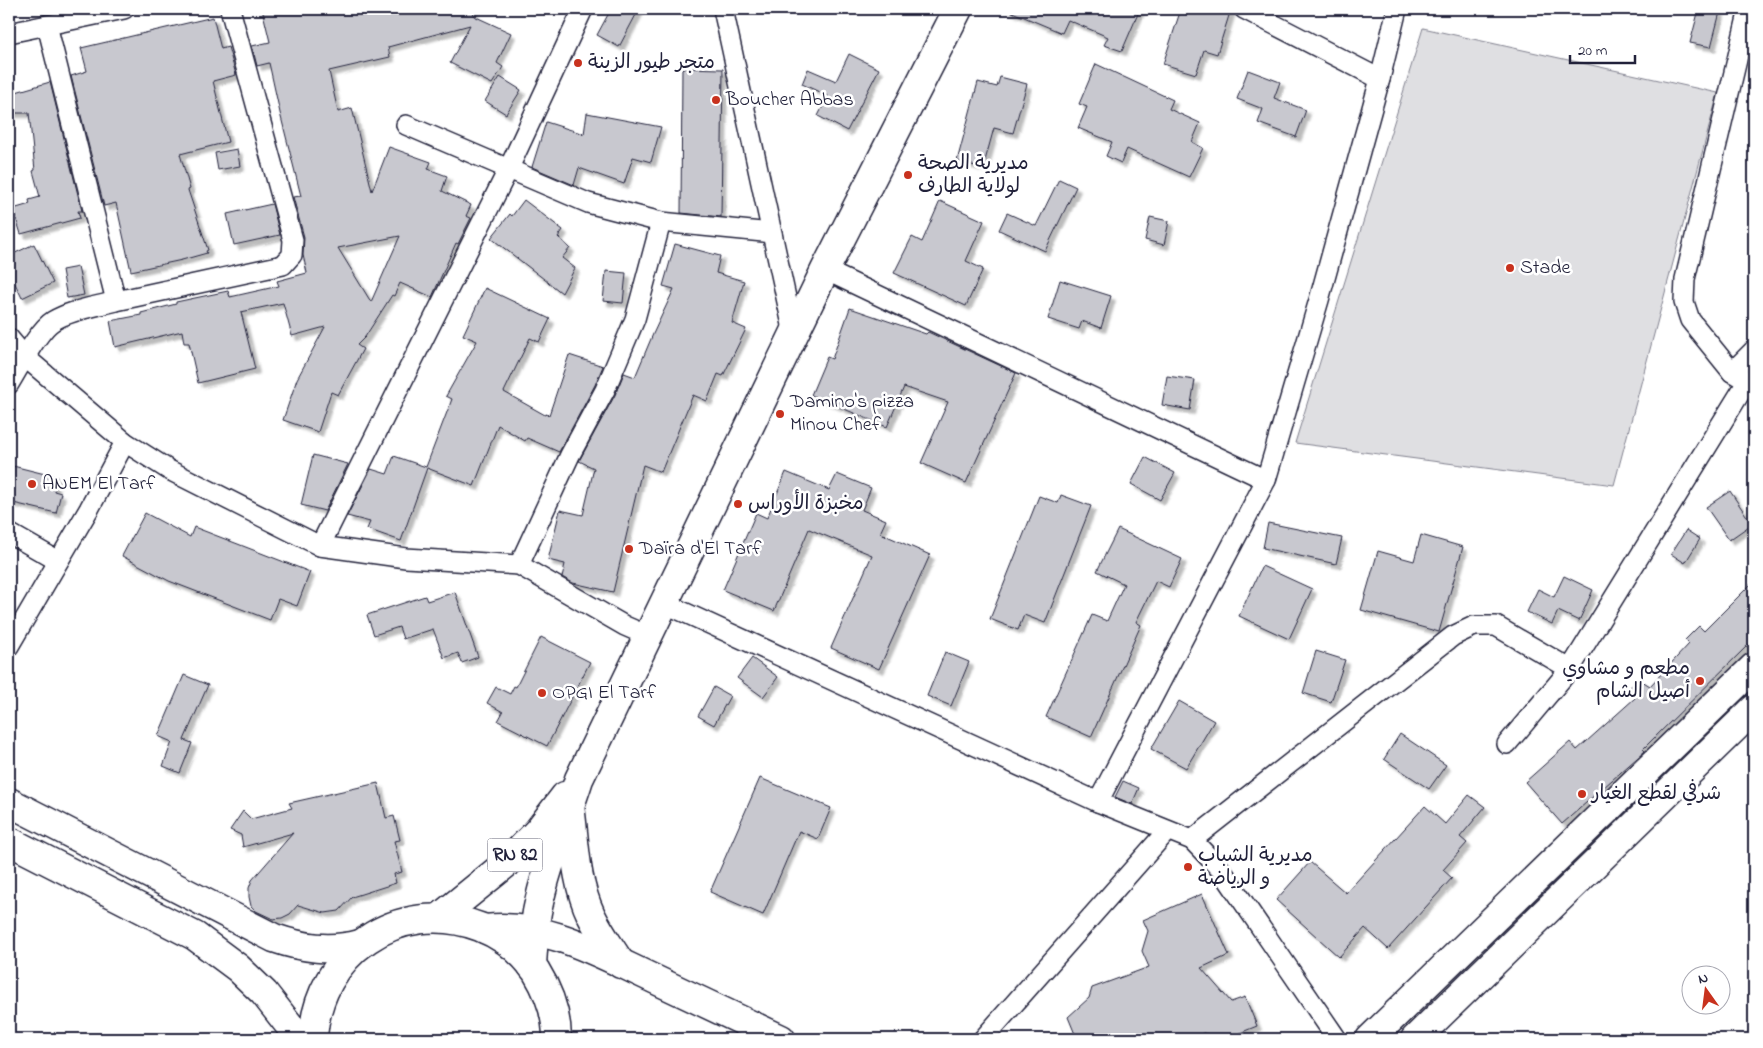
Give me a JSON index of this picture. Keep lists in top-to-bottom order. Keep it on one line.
{"streets":{"main road":["RN 82"]},"places":["متجر طيور الزينة","Boucher Abbas","مديرية الصحة لولاية الطارف","Stade","Damino's pizza Minou Chef","ANEM El Tarf","مخبزة الأوراس","Daïra d'El Tarf","مطعم و مشاوي أصيل الشام","OPGI El Tarf","شرفي لقطع الغيار","مديرية الشباب و الرياضة"],"scale_bar":"20 m","north":"top"}
